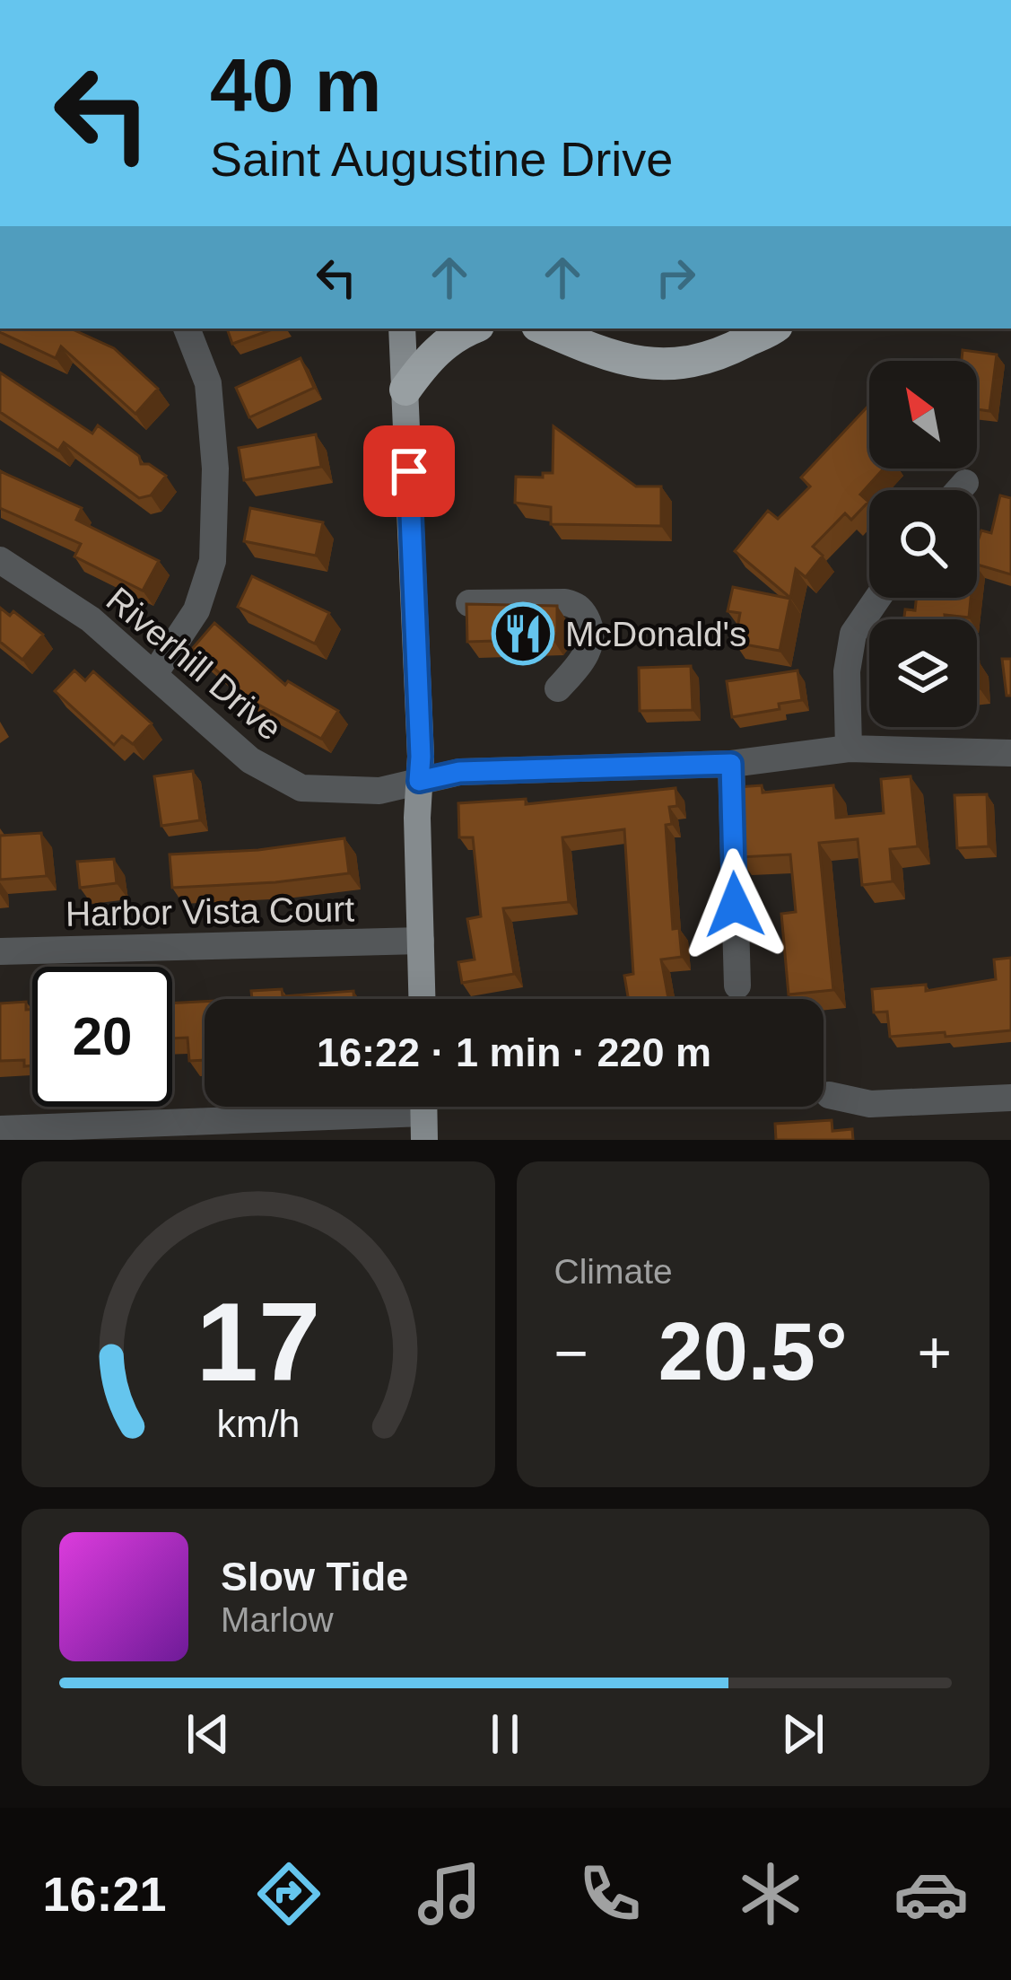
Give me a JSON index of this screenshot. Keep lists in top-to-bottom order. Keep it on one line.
{"streets":{"street":["Riverhill Drive","Harbor Vista Court"]},"places":{"restaurant":["McDonald's"]},"north":"top left","page":{"turn":["40 m","Saint Augustine Drive"],"limit":"20","trip":"16:22 · 1 min · 220 m","tile":"Climate","heat":["−","20.5°","+"],"song":["Slow Tide","Marlow"],"tabs":"16:21","gauge":["17","km/h"]}}
